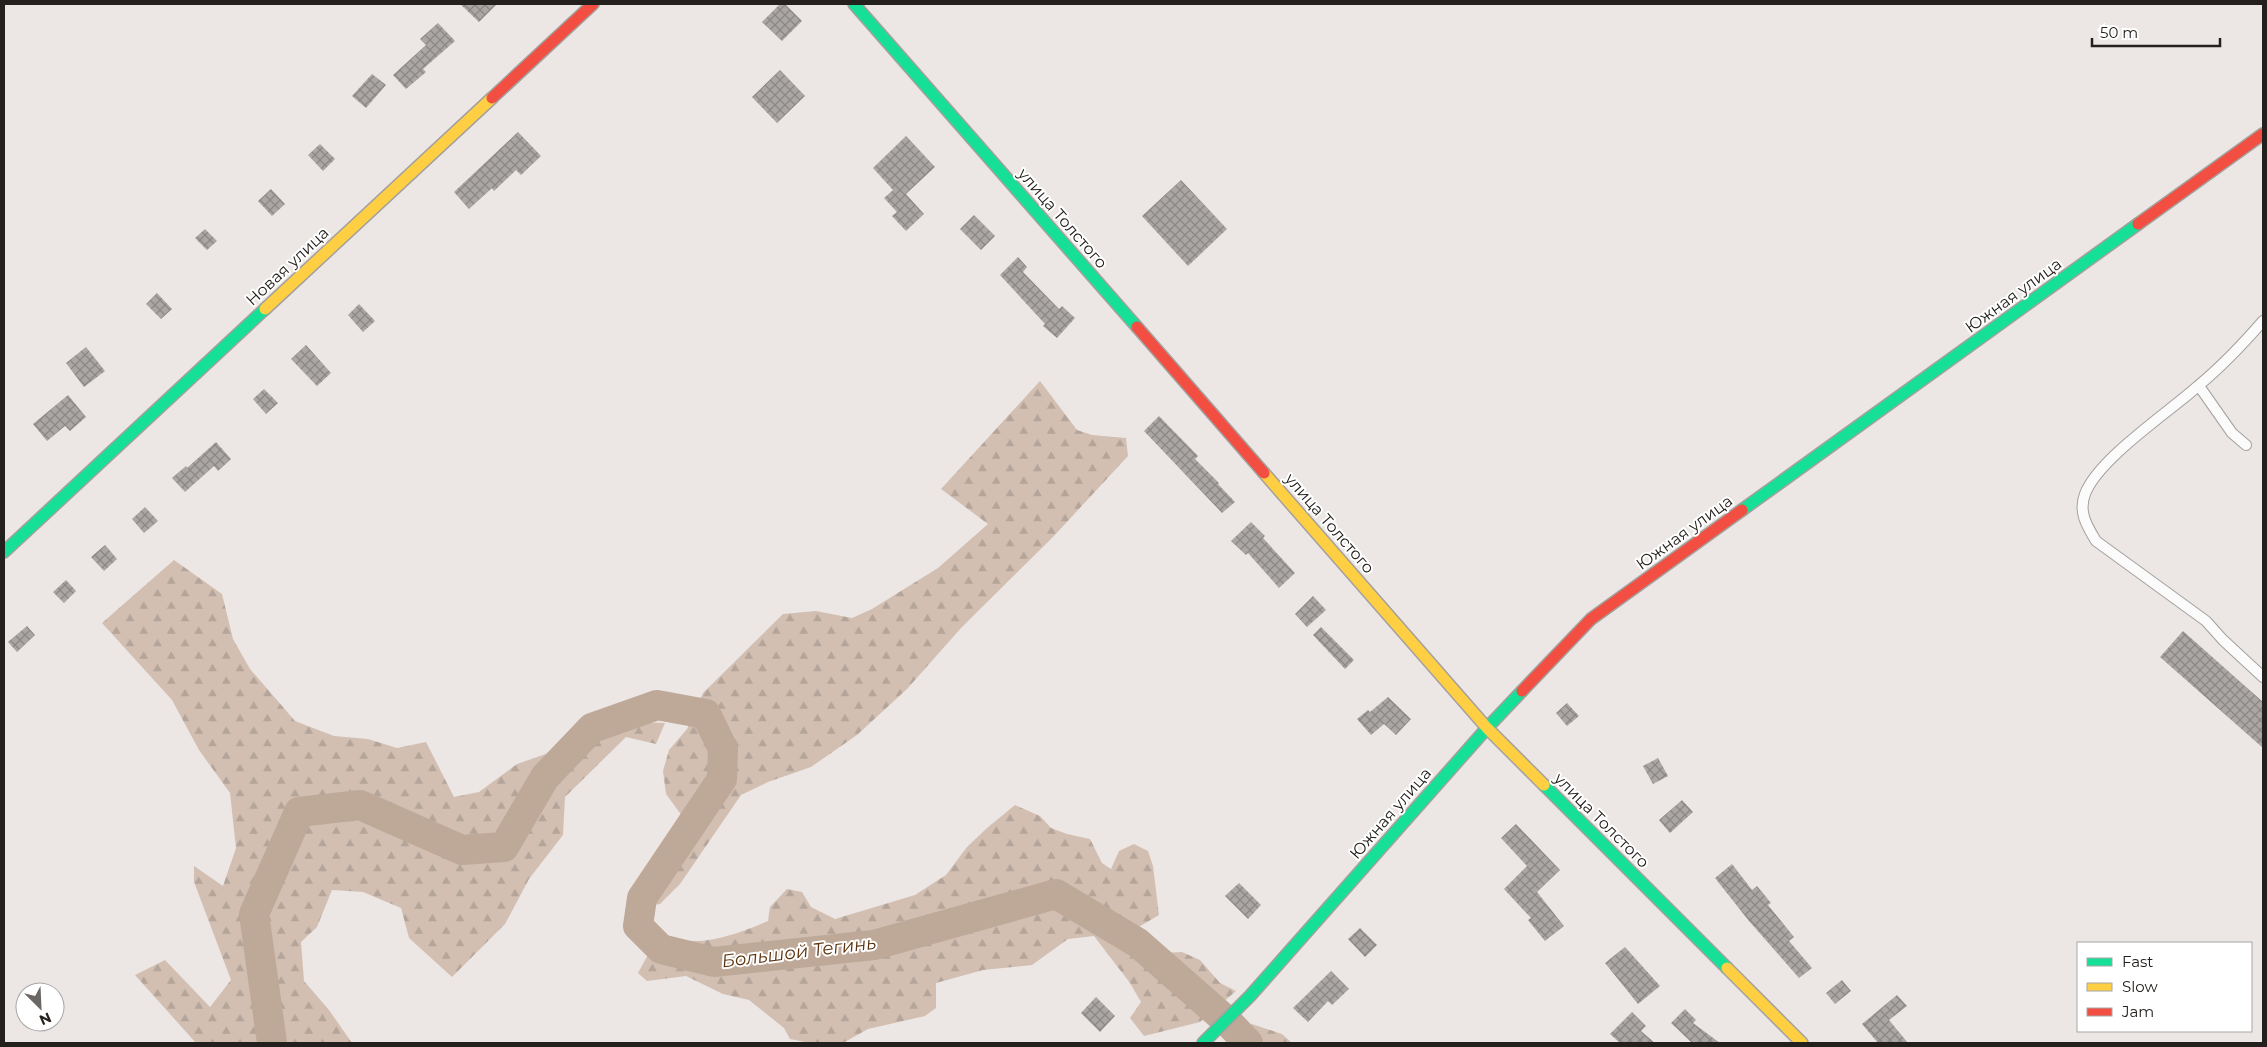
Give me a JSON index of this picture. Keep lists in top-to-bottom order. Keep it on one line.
{"streets":{"street":["улица Толстого","Новая улица","Южная улица"]},"crossings":[["улица Толстого","Южная улица"]],"water":["Большой Тегинь"],"legend":["Fast","Slow","Jam"],"scale_bar":"50 m","north":"bottom right"}
